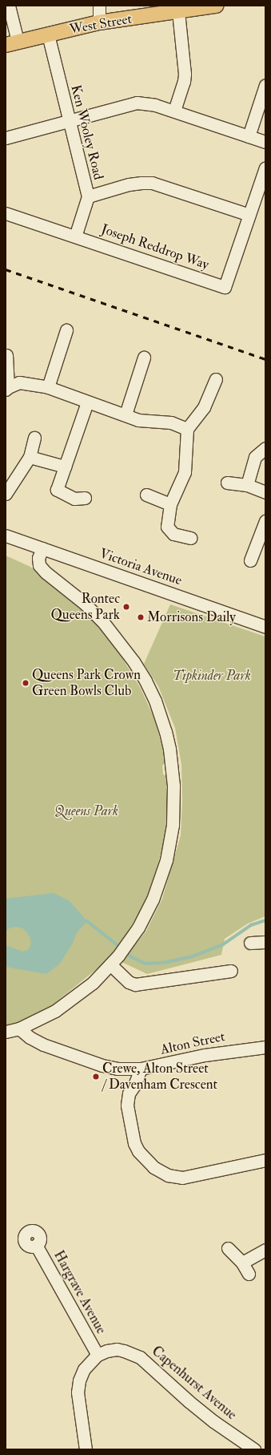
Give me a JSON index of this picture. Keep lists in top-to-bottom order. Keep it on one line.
{"streets":{"main road":["West Street"],"street":["Ken Wooley Road","Joseph Reddrop Way","Victoria Avenue","Alton Street","Hargrave Avenue","Capenhurst Avenue"]},"crossings":[["West Street","Ken Wooley Road"],["Ken Wooley Road","Joseph Reddrop Way"],["Hargrave Avenue","Capenhurst Avenue"]],"parks":["Tipkinder Park","Queens Park"],"places":["Rontec Queens Park","Morrisons Daily","Queens Park Crown Green Bowls Club","Crewe, Alton Street / Davenham Crescent"]}
